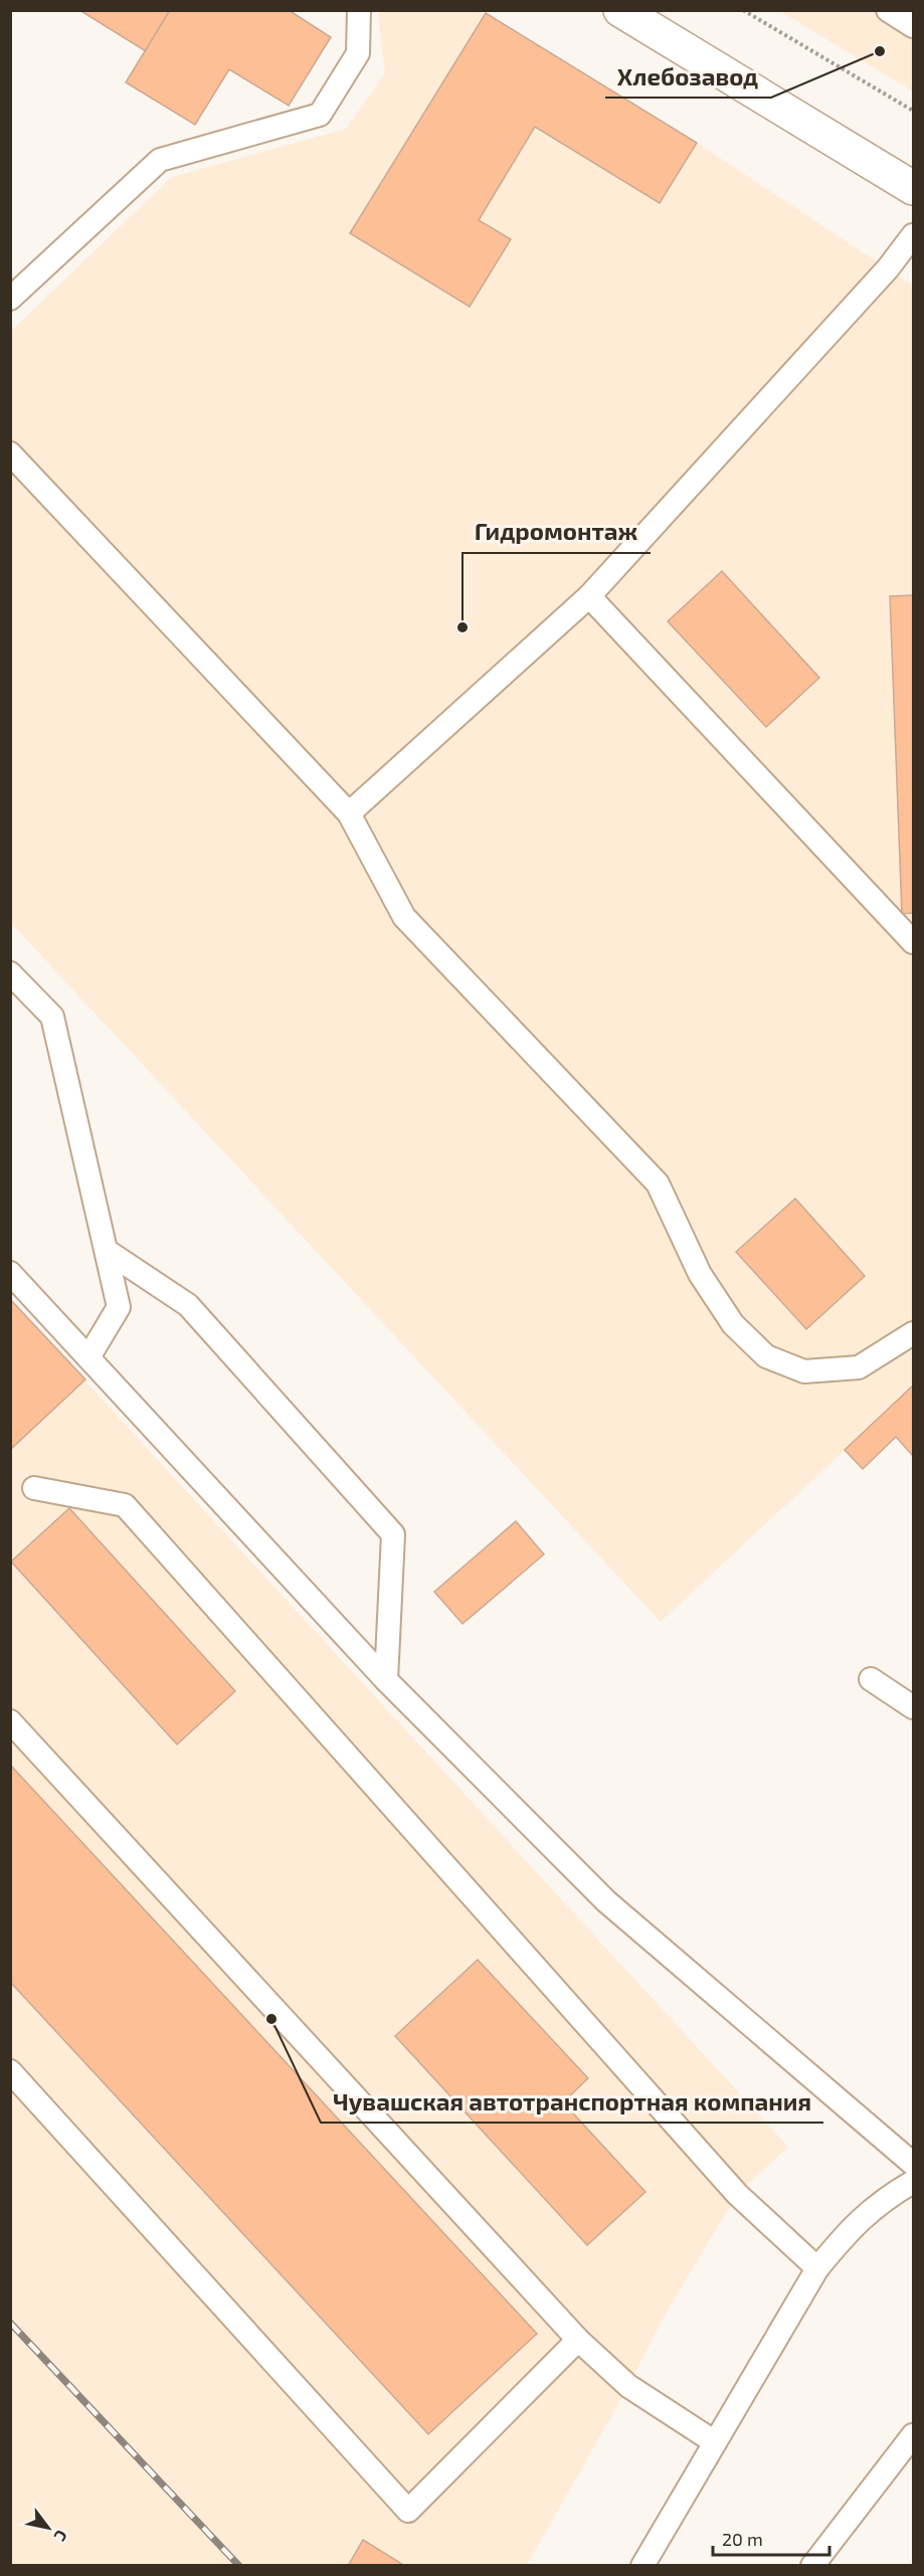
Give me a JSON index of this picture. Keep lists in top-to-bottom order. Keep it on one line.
{"places":["Хлебозавод","Гидромонтаж","Чувашская автотранспортная компания"],"scale_bar":"20 m","north":"bottom right"}
